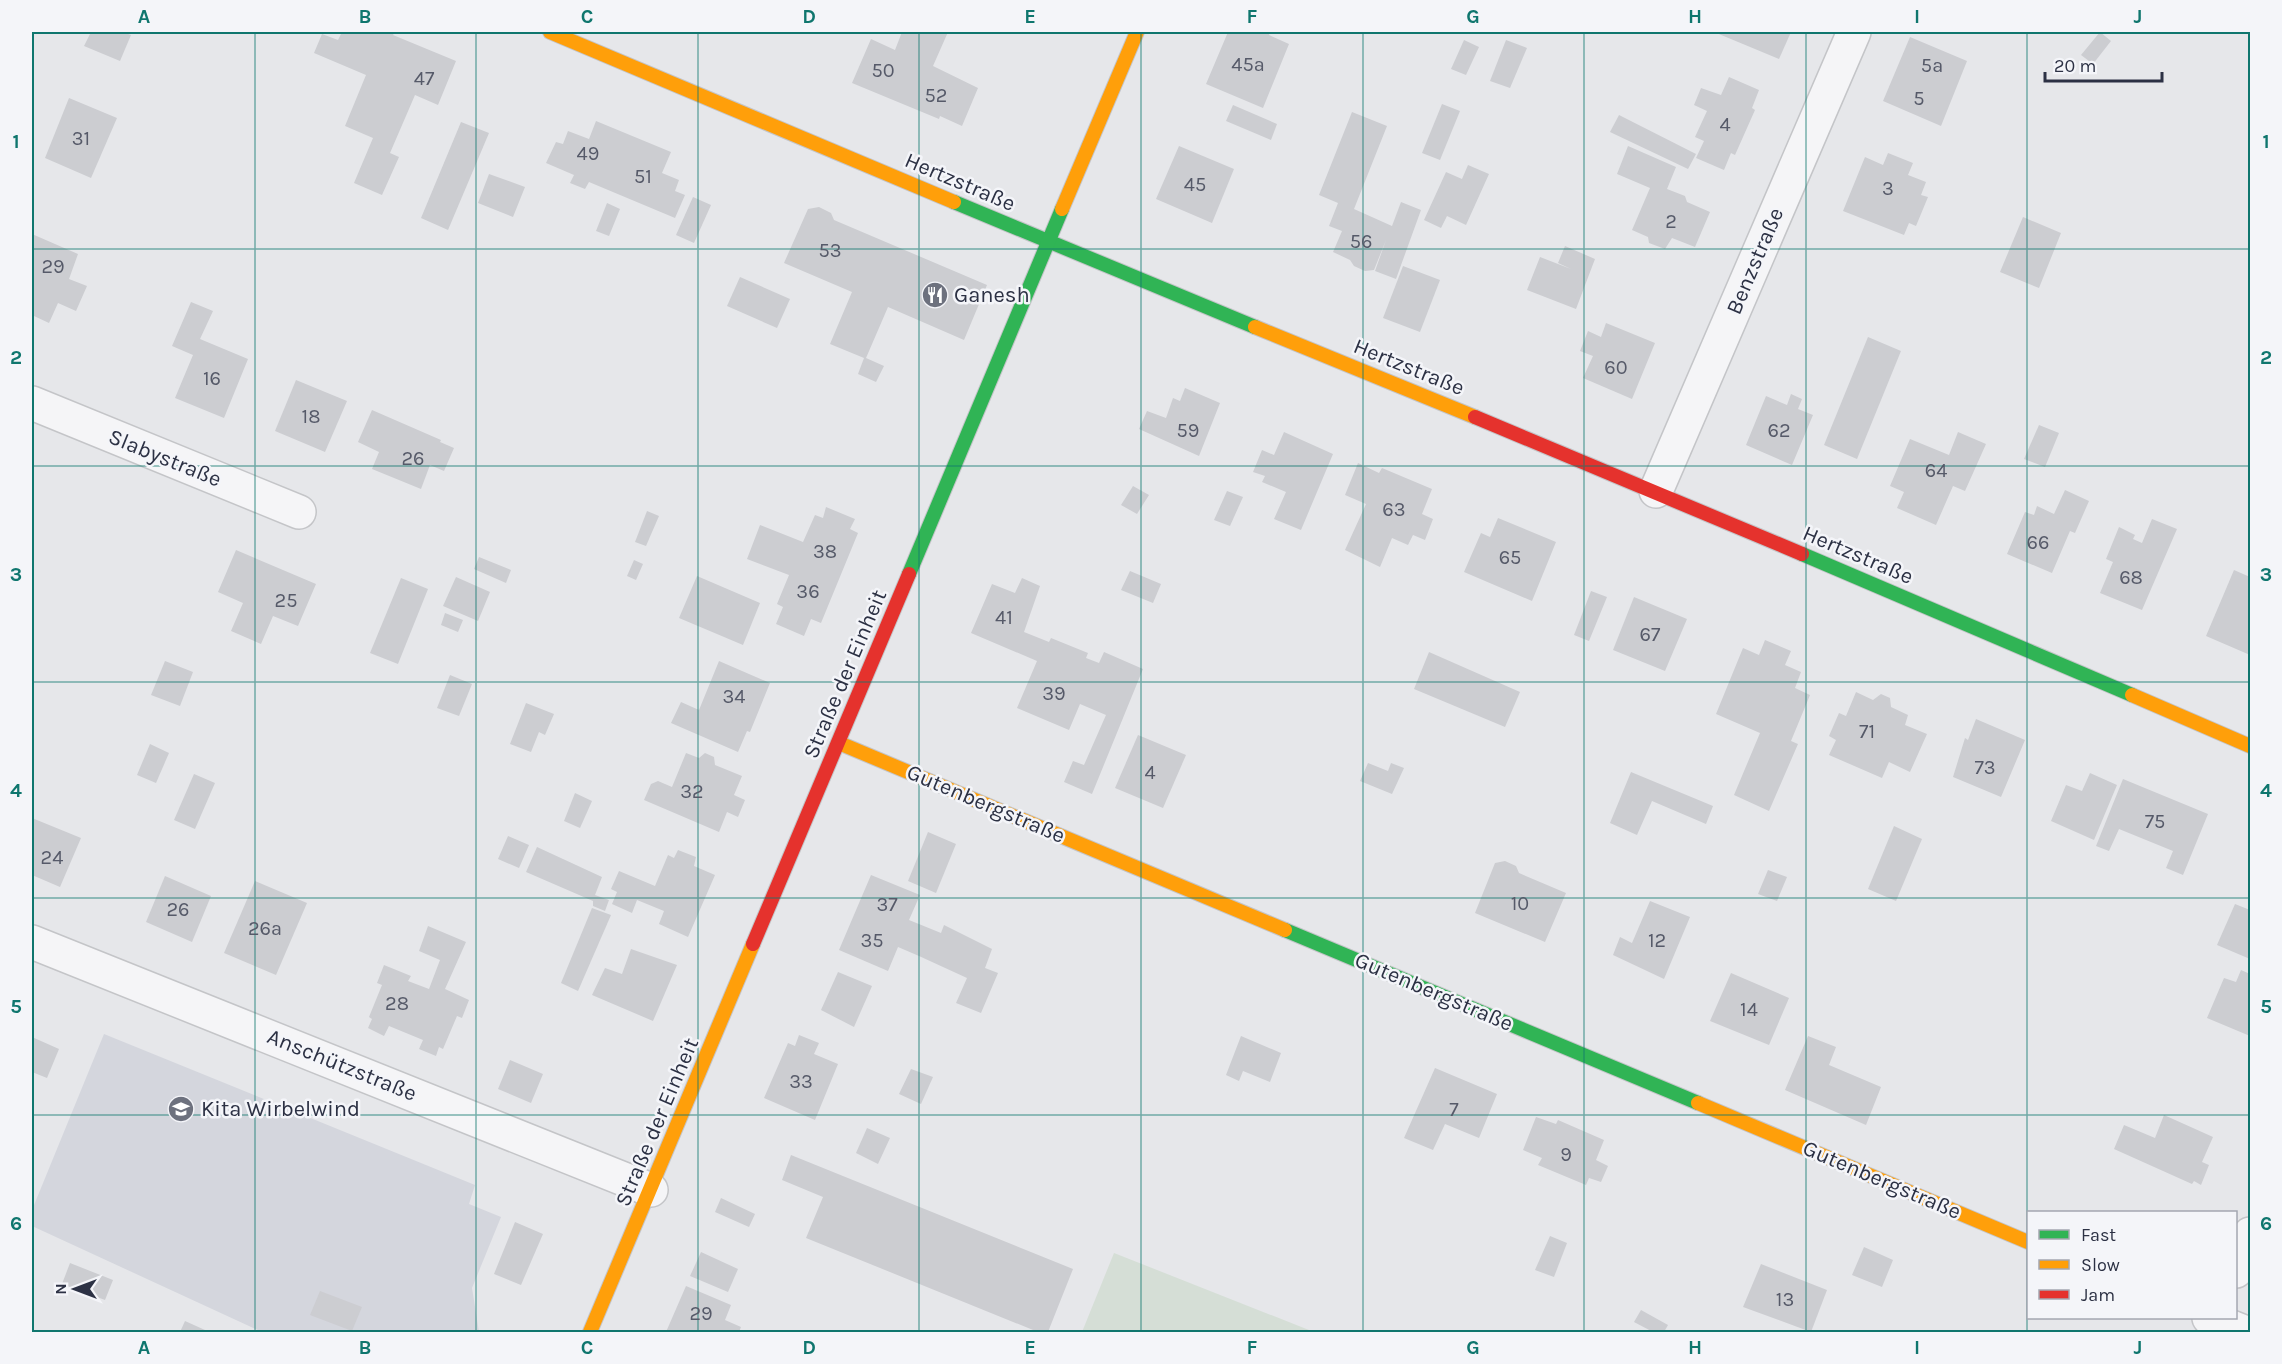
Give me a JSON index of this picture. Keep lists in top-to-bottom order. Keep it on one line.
{"streets":{"street":["Hertzstraße","Benzstraße","Slabystraße","Straße der Einheit","Gutenbergstraße","Anschützstraße"]},"crossings":[["Hertzstraße","Benzstraße"],["Hertzstraße","Straße der Einheit"],["Straße der Einheit","Gutenbergstraße"],["Straße der Einheit","Anschützstraße"]],"places":{"restaurant":["Ganesh"],"school or university":["Kita Wirbelwind"]},"house_numbers":["45a","5a","50","47","52","5","4","31","49","51","45","3","2","56","53","29","60","16","18","59","62","26","64","63","66","38","65","68","36","25","41","67","39","34","71","73","4","32","75","24","10","37","26","26a","35","12","28","14","33","7","9","13","29"],"legend":["Fast","Slow","Jam"],"scale_bar":"20 m","north":"left","grid":{"columns":["A","B","C","D","E","F","G","H","I","J"],"rows":["1","2","3","4","5","6"]}}
